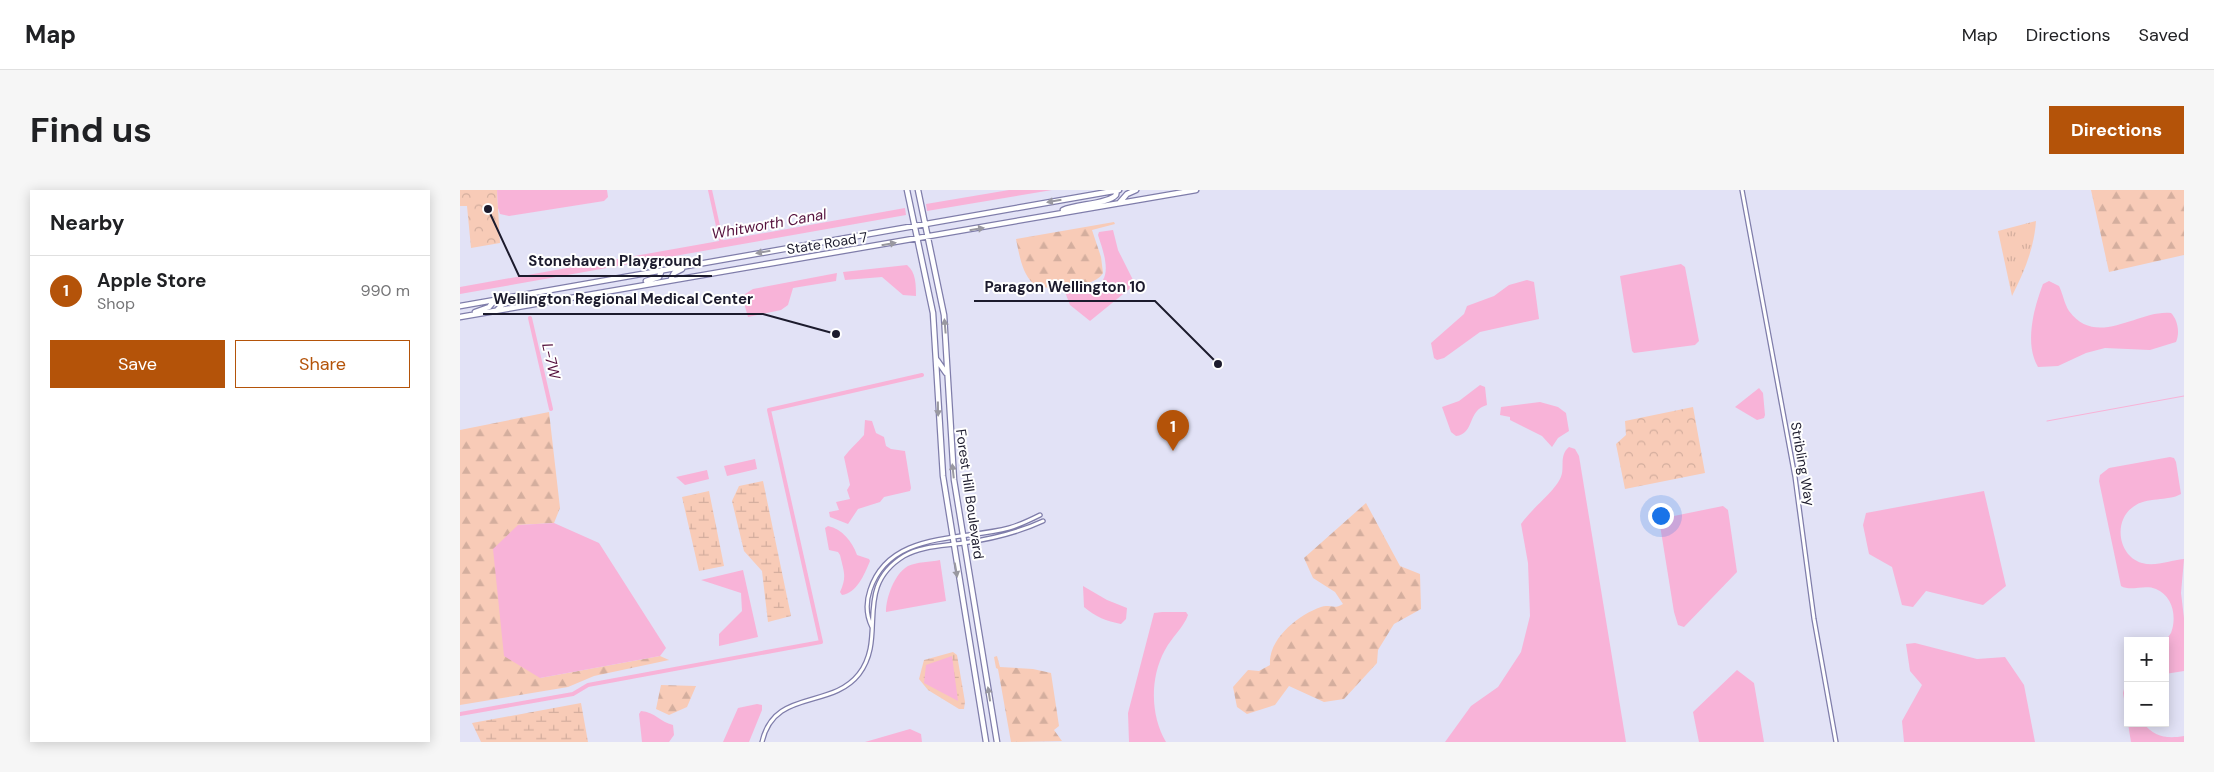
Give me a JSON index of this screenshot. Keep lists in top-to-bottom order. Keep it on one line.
{"streets":{"main road":["State Road 7","Forest Hill Boulevard"],"street":["Stribling Way"]},"crossings":[["State Road 7","Forest Hill Boulevard"]],"water":["Whitworth Canal","L-7W"],"places":["Stonehaven Playground","Wellington Regional Medical Center","Paragon Wellington 10"],"page":{"header":"Map","nav":["Map","Directions","Saved"],"buttons":["Directions",["Save","Share"]],"title":"Find us","heading":"Nearby","list":[{"mark":"1","name":"Apple Store","note":"Shop","value":"990 m"}],"pins":"1","map_buttons":["+","−"]}}
